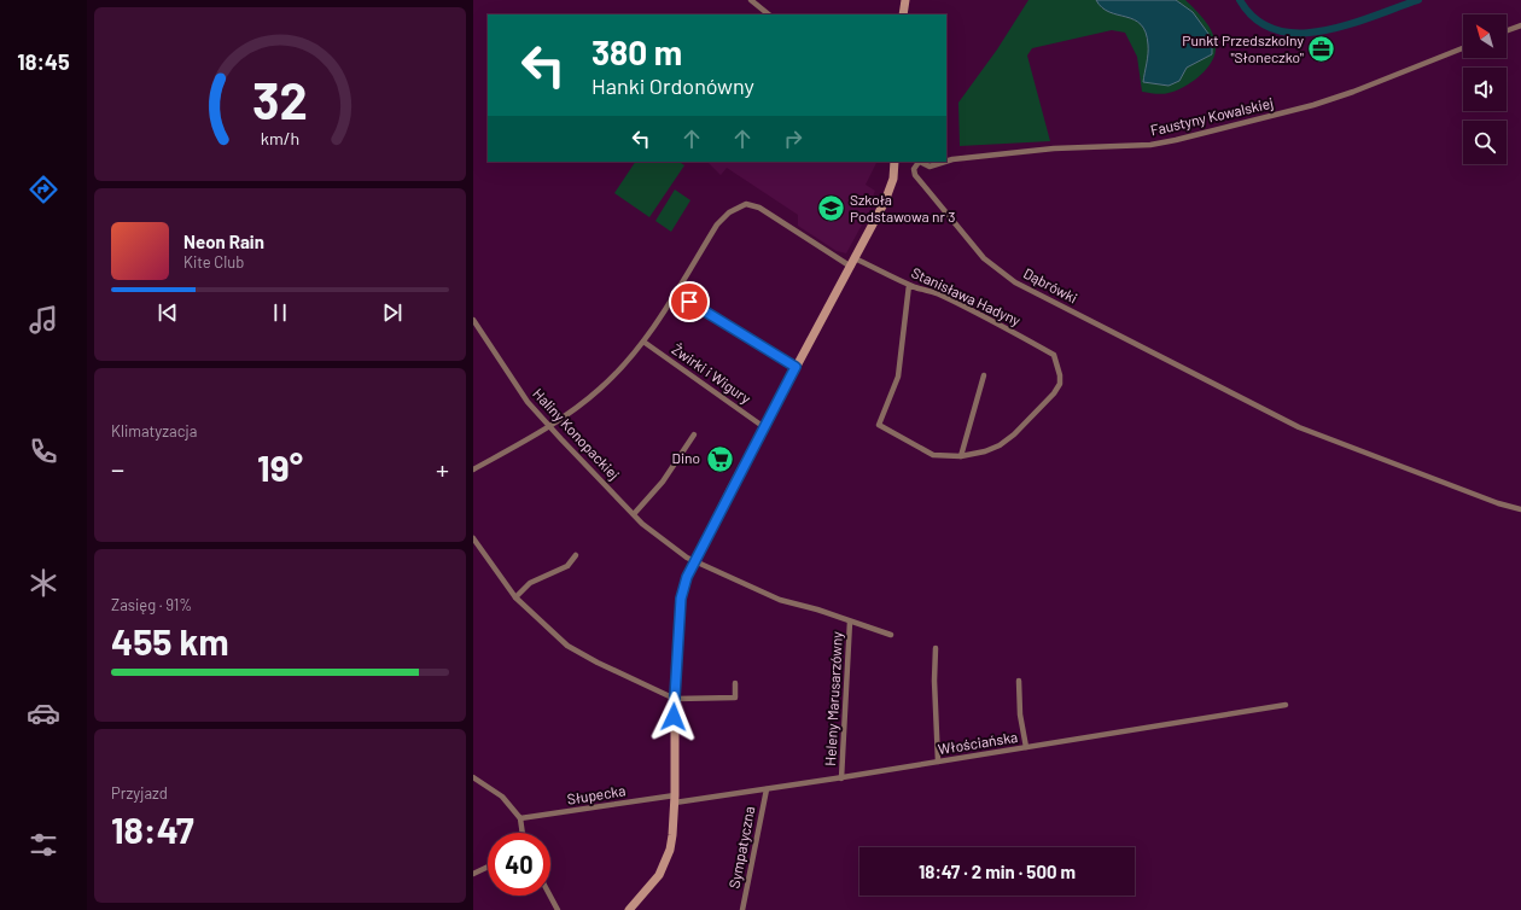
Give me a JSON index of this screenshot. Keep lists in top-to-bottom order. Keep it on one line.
{"streets":{"street":["Faustyny Kowalskiej","Dąbrówki","Stanisława Hadyny","Żwirki i Wigury","Haliny Konopackiej","Heleny Marusarzówny","Włościańska","Słupecka","Sympatyczna"]},"crossings":[["Haliny Konopackiej","Heleny Marusarzówny"],["Heleny Marusarzówny","Włościańska"],["Włościańska","Słupecka"],["Włościańska","Sympatyczna"]],"places":{"office":["Punkt Przedszkolny \"Słoneczko\""],"school or university":["Szkoła Podstawowa nr 3"],"supermarket":["Dino"]},"north":"top left","page":{"tabs":"18:45","turn":["380 m","Hanki Ordonówny"],"song":["Neon Rain","Kite Club"],"tile":["Klimatyzacja",["Zasięg · 91%","455 km"],["Przyjazd","18:47"]],"heat":["−","19°","+"],"limit":"40","trip":"18:47 · 2 min · 500 m","gauge":["32","km/h"]}}
